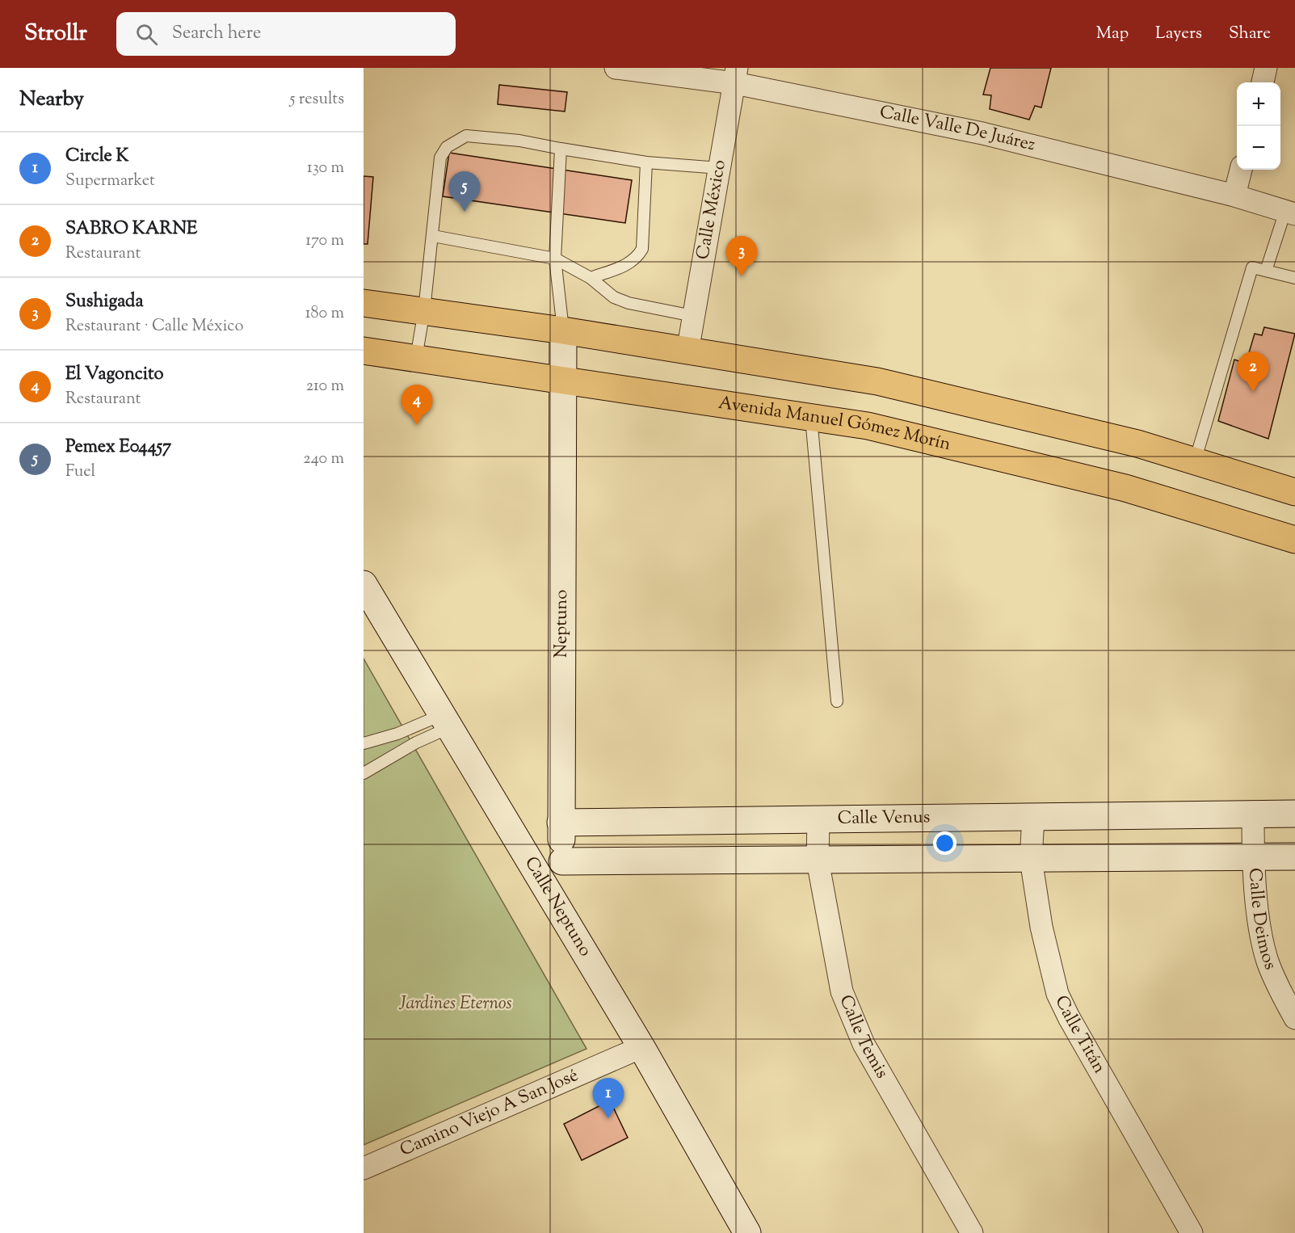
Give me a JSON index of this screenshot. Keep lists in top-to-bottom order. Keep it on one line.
{"streets":{"main road":["Avenida Manuel Gómez Morín"],"street":["Calle Valle De Juárez","Calle México","Neptuno","Calle Venus","Calle Neptuno","Calle Deimos","Calle Titán","Calle Temis","Camino Viejo A San José"]},"crossings":[["Calle Valle De Juárez","Calle México"],["Avenida Manuel Gómez Morín","Neptuno"],["Neptuno","Calle Venus"],["Neptuno","Calle Neptuno"],["Calle Venus","Calle Deimos"],["Calle Venus","Calle Titán"],["Calle Venus","Calle Temis"],["Calle Neptuno","Camino Viejo A San José"]],"parks":["Jardines Eternos"],"page":{"header":"Strollr","search":"Search here","nav":["Map","Layers","Share"],"heading":["Nearby","5 results"],"map_buttons":["+","−"],"list":[{"mark":"1","name":"Circle K","note":"Supermarket","value":"130 m"},{"mark":"2","name":"SABRO KARNE","note":"Restaurant","value":"170 m"},{"mark":"3","name":"Sushigada","note":"Restaurant · Calle México","value":"180 m"},{"mark":"4","name":"El Vagoncito","note":"Restaurant","value":"210 m"},{"mark":"5","name":"Pemex E04457","note":"Fuel","value":"240 m"}],"pins":["5","3","2","4","1"]}}
